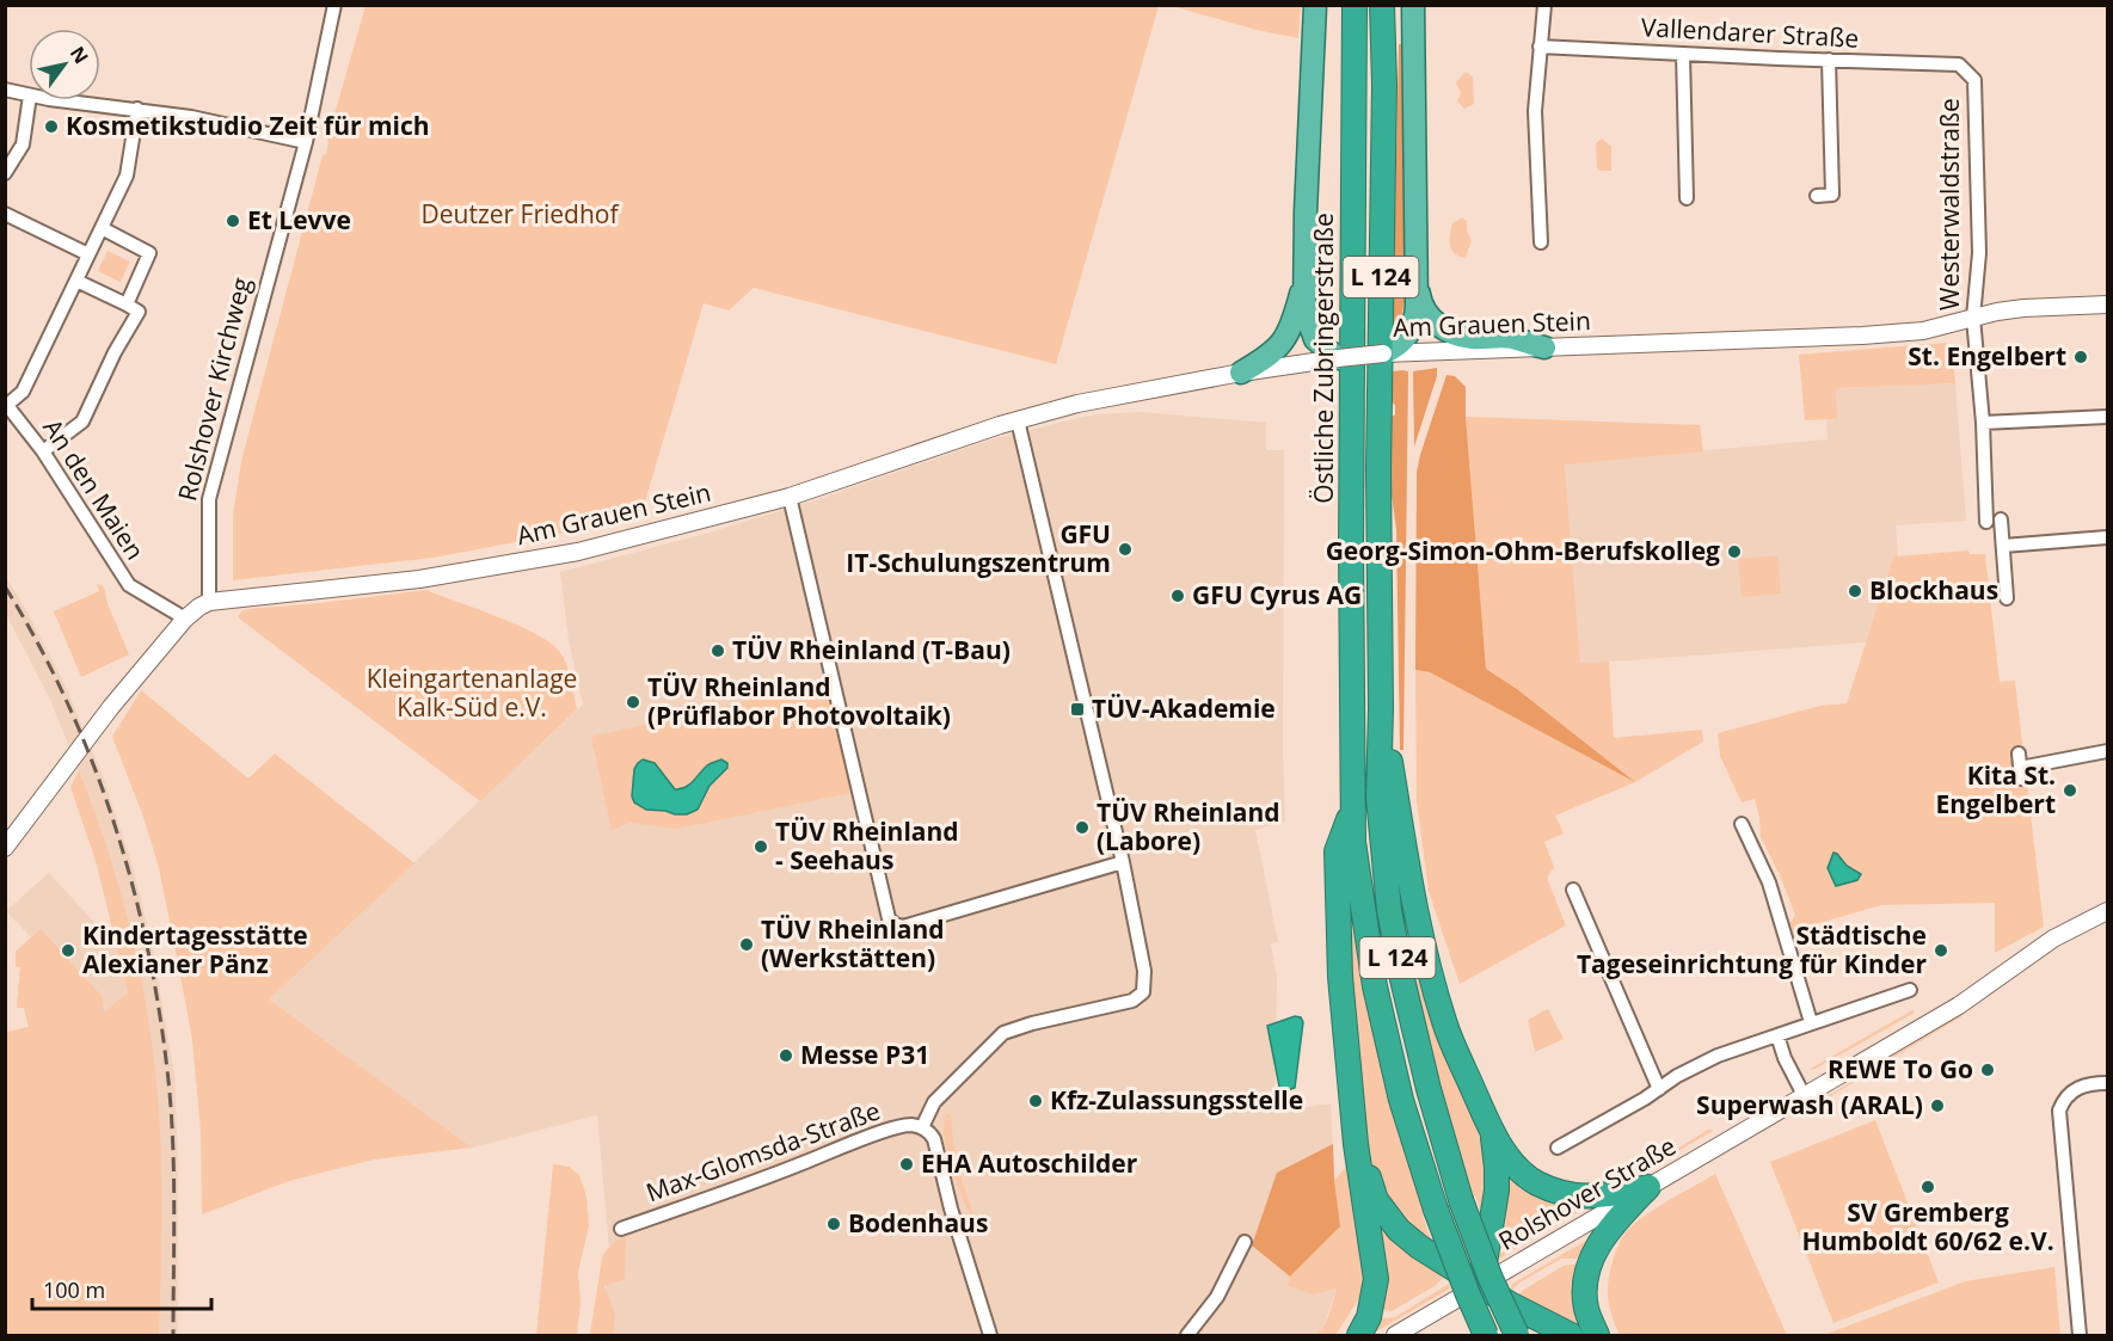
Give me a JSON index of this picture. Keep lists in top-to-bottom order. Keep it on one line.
{"streets":{"highway":["L 124","Östliche Zubringerstraße"],"street":["Vallendarer Straße","Westerwaldstraße","Am Grauen Stein","Rolshover Kirchweg","An den Maien","Max-Glomsda-Straße","Rolshover Straße"]},"crossings":[["Vallendarer Straße","Westerwaldstraße"],["Westerwaldstraße","Am Grauen Stein"],["Am Grauen Stein","Rolshover Kirchweg"]],"parks":["Deutzer Friedhof","Kleingartenanlage Kalk-Süd e.V."],"places":{"other":["Kosmetikstudio Zeit für mich","Et Levve","St. Engelbert","GFU IT-Schulungszentrum","Georg-Simon-Ohm-Berufskolleg","Blockhaus","GFU Cyrus AG","TÜV Rheinland (T-Bau)","TÜV Rheinland (Prüflabor Photovoltaik)","Kita St. Engelbert","TÜV Rheinland (Labore)","TÜV Rheinland - Seehaus","TÜV Rheinland (Werkstätten)","Kindertagesstätte Alexianer Pänz","Städtische Tageseinrichtung für Kinder","Messe P31","REWE To Go","Kfz-Zulassungsstelle","Superwash (ARAL)","EHA Autoschilder","SV Gremberg Humboldt 60/62 e.V.","Bodenhaus"],"transit":["TÜV-Akademie"]},"scale_bar":"100 m","north":"top right"}
